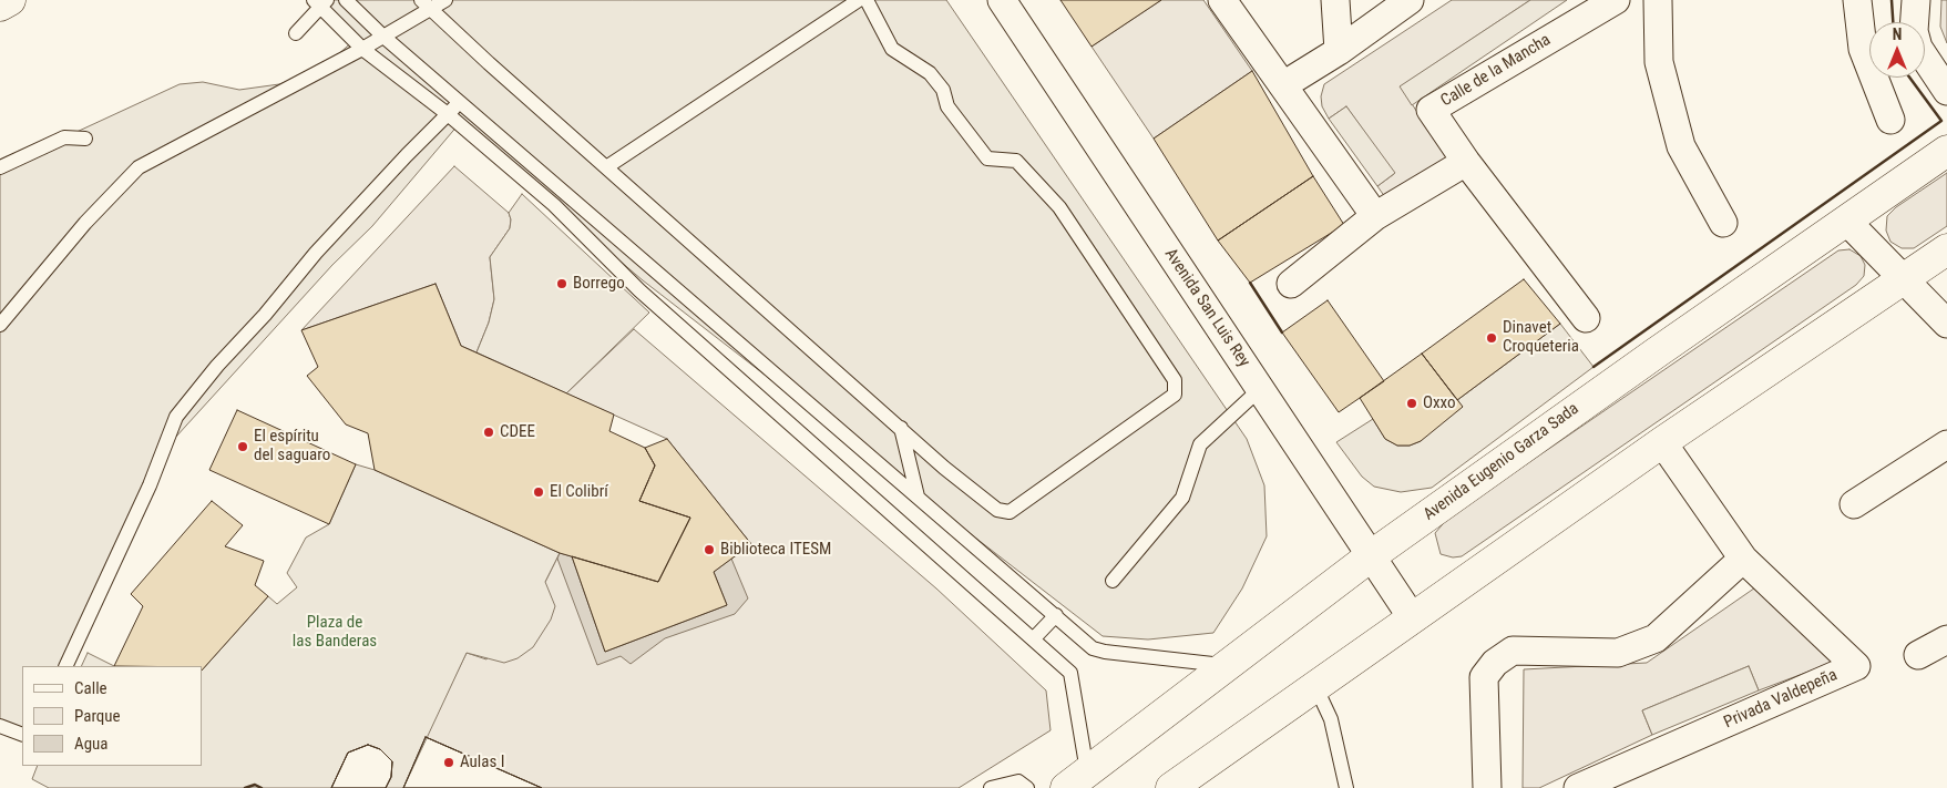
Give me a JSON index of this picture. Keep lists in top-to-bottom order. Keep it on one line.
{"streets":{"main road":["Avenida Eugenio Garza Sada"],"street":["Calle de la Mancha","Avenida San Luis Rey","Privada Valdepeña"]},"crossings":[["Avenida San Luis Rey","Avenida Eugenio Garza Sada"]],"parks":["Plaza de las Banderas"],"places":["Borrego","Dinavet Croqueteria","Oxxo","CDEE","El espíritu del saguaro","El Colibrí","Biblioteca ITESM","Aulas I"],"legend":["Calle","Parque","Agua"],"north":"top"}
